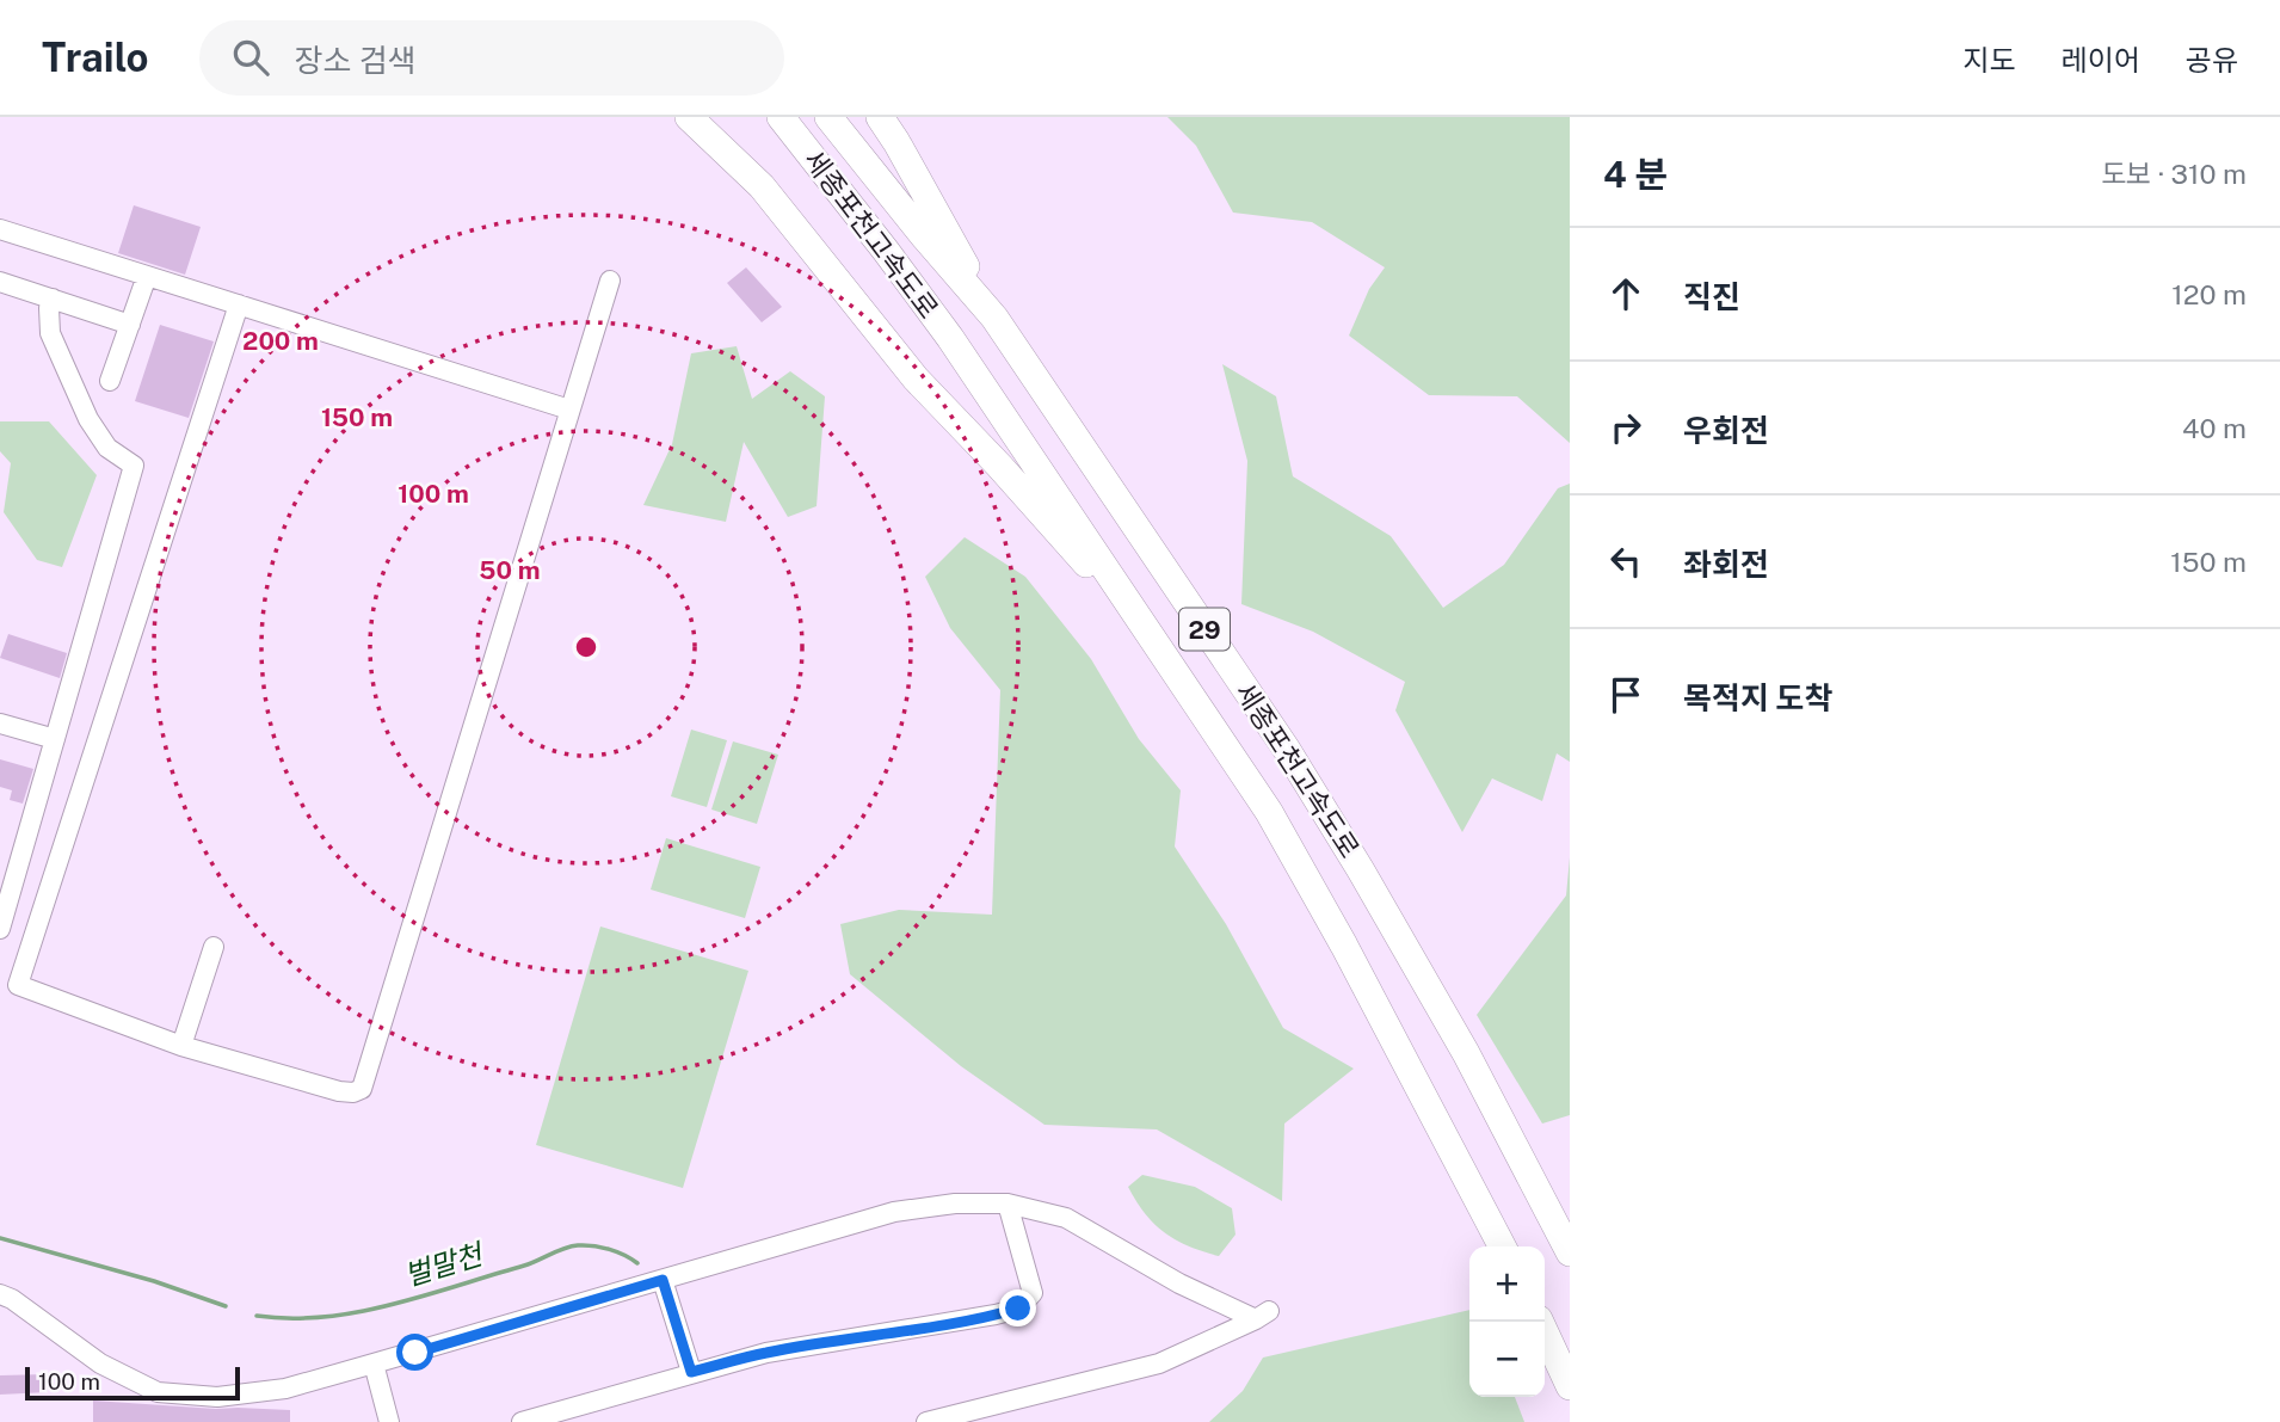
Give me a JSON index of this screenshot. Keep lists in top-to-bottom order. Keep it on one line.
{"streets":{"highway":["세종포천고속도로","29"]},"water":["벌말천"],"scale_bar":"100 m","page":{"header":"Trailo","search":"장소 검색","nav":["지도","레이어","공유"],"heading":["4 분","도보 · 310 m"],"list":[["직진","120 m"],["우회전","40 m"],["좌회전","150 m"],"목적지 도착"],"map_buttons":["+","−"],"scale":"100 m"},"rings":["200 m","150 m","100 m","50 m"]}
